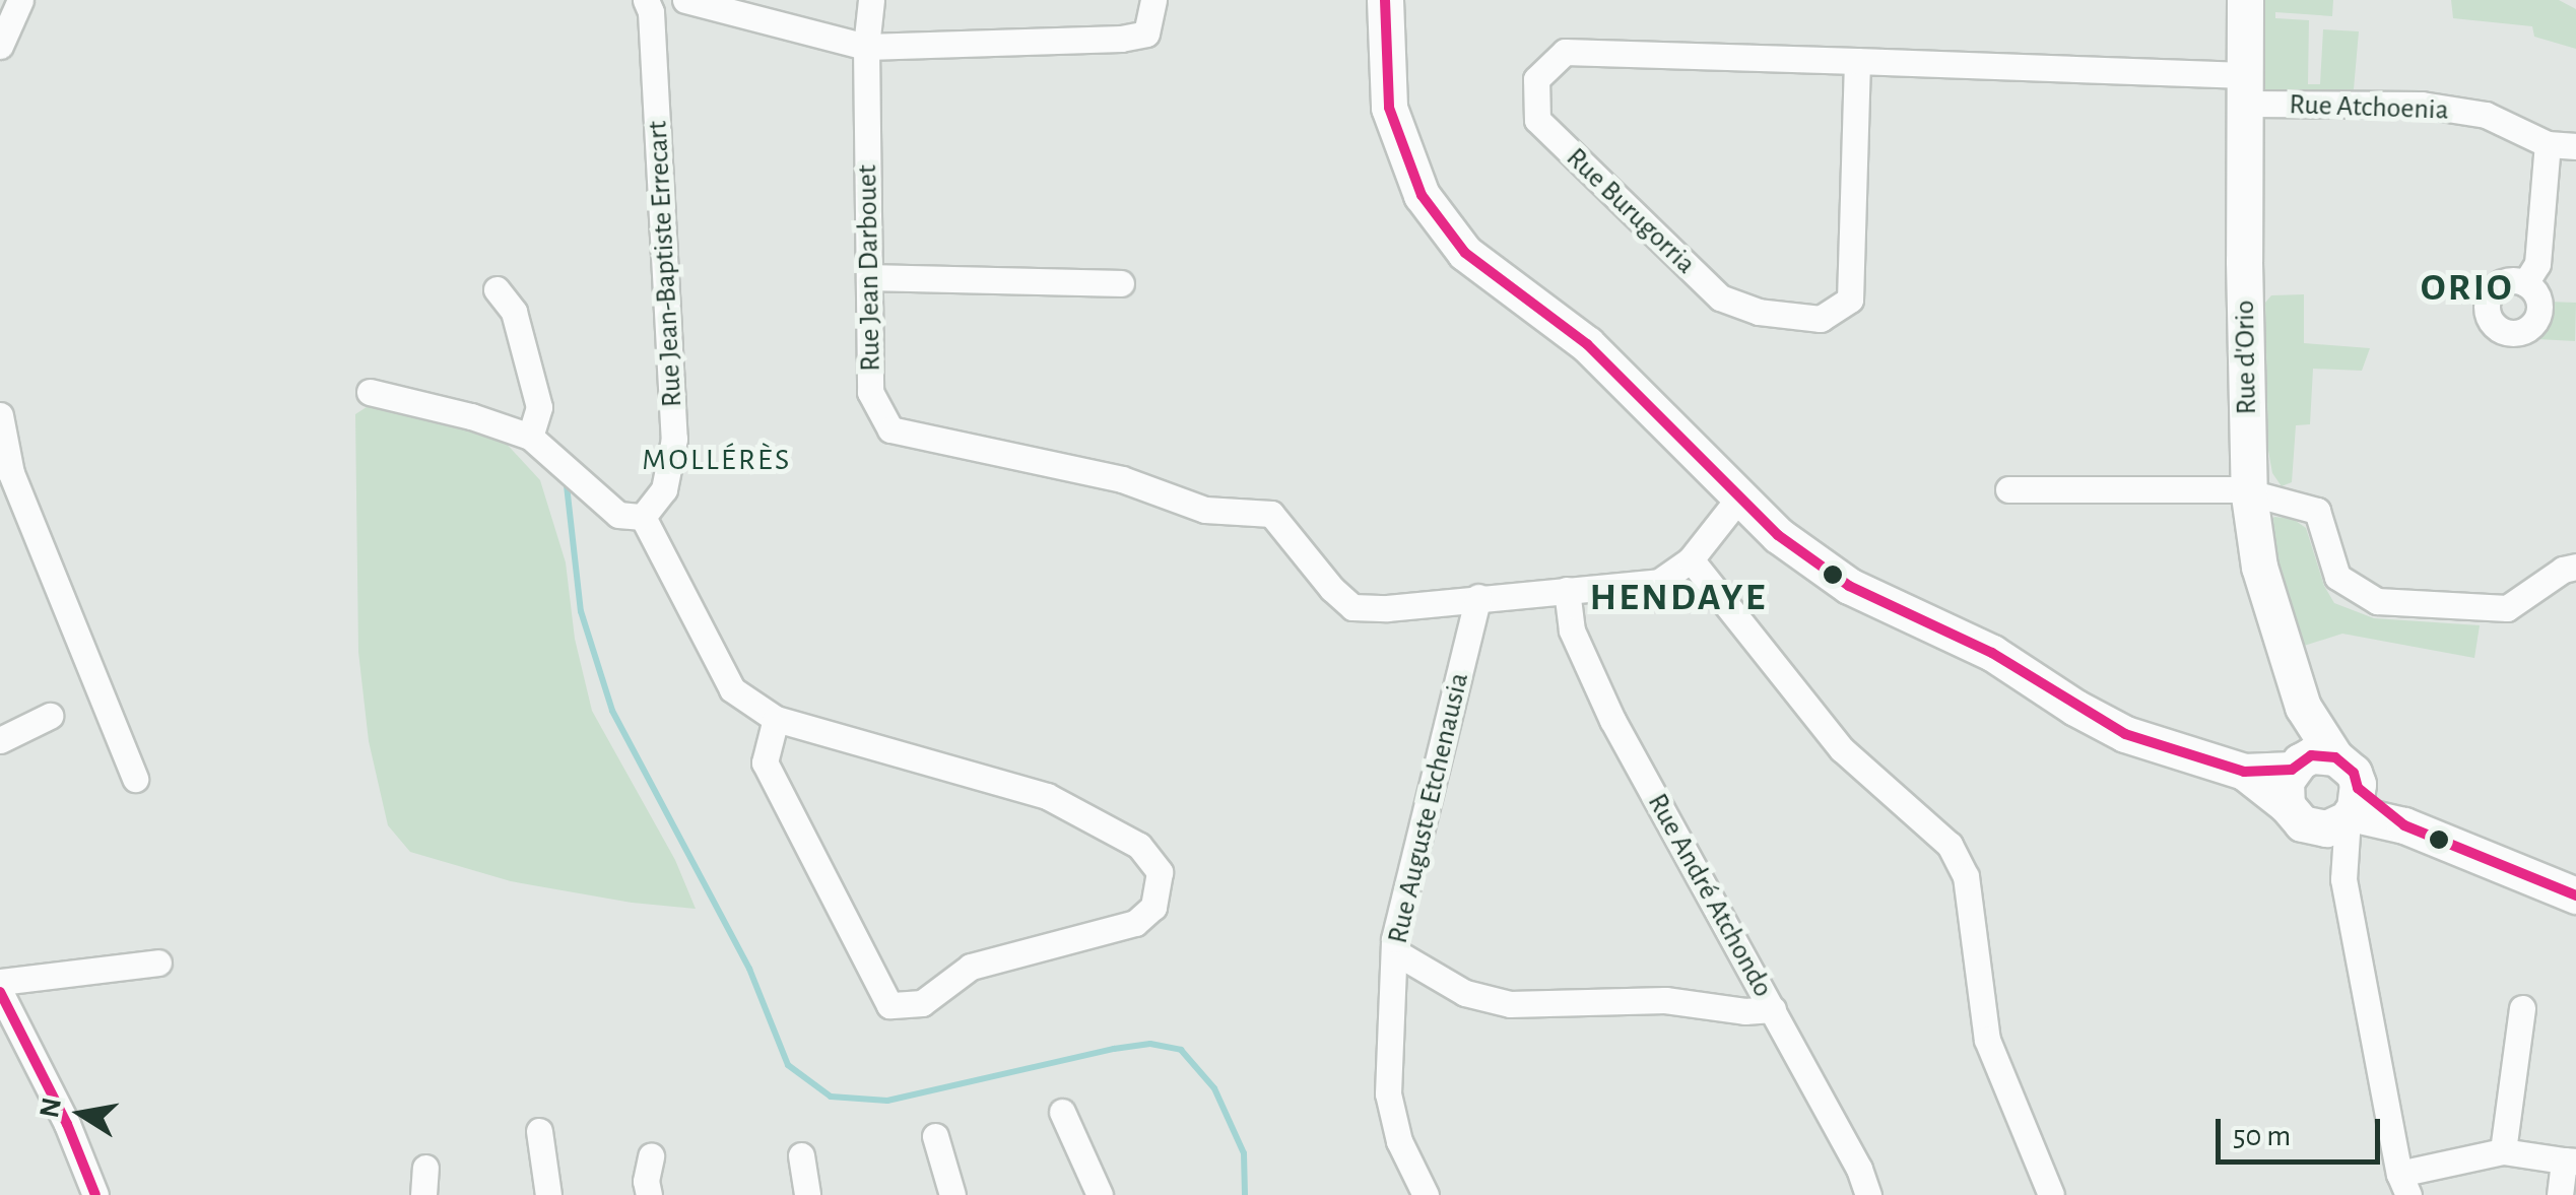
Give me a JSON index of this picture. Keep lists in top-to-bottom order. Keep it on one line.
{"streets":{"main road":["Rue d'Orio"],"street":["Rue Atchoenia","Rue Burugorria","Rue Jean-Baptiste Errecart","Rue Jean Darbouet","Rue Auguste Etchenausia","Rue André Atchondo"]},"crossings":[["Rue Atchoenia","Rue Burugorria"],["Rue Atchoenia","Rue d'Orio"],["Rue Burugorria","Rue d'Orio"],["Rue Jean Darbouet","Rue Auguste Etchenausia"]],"districts":["ORIO","MOLLÉRÈS","HENDAYE"],"scale_bar":"50 m","north":"left"}
